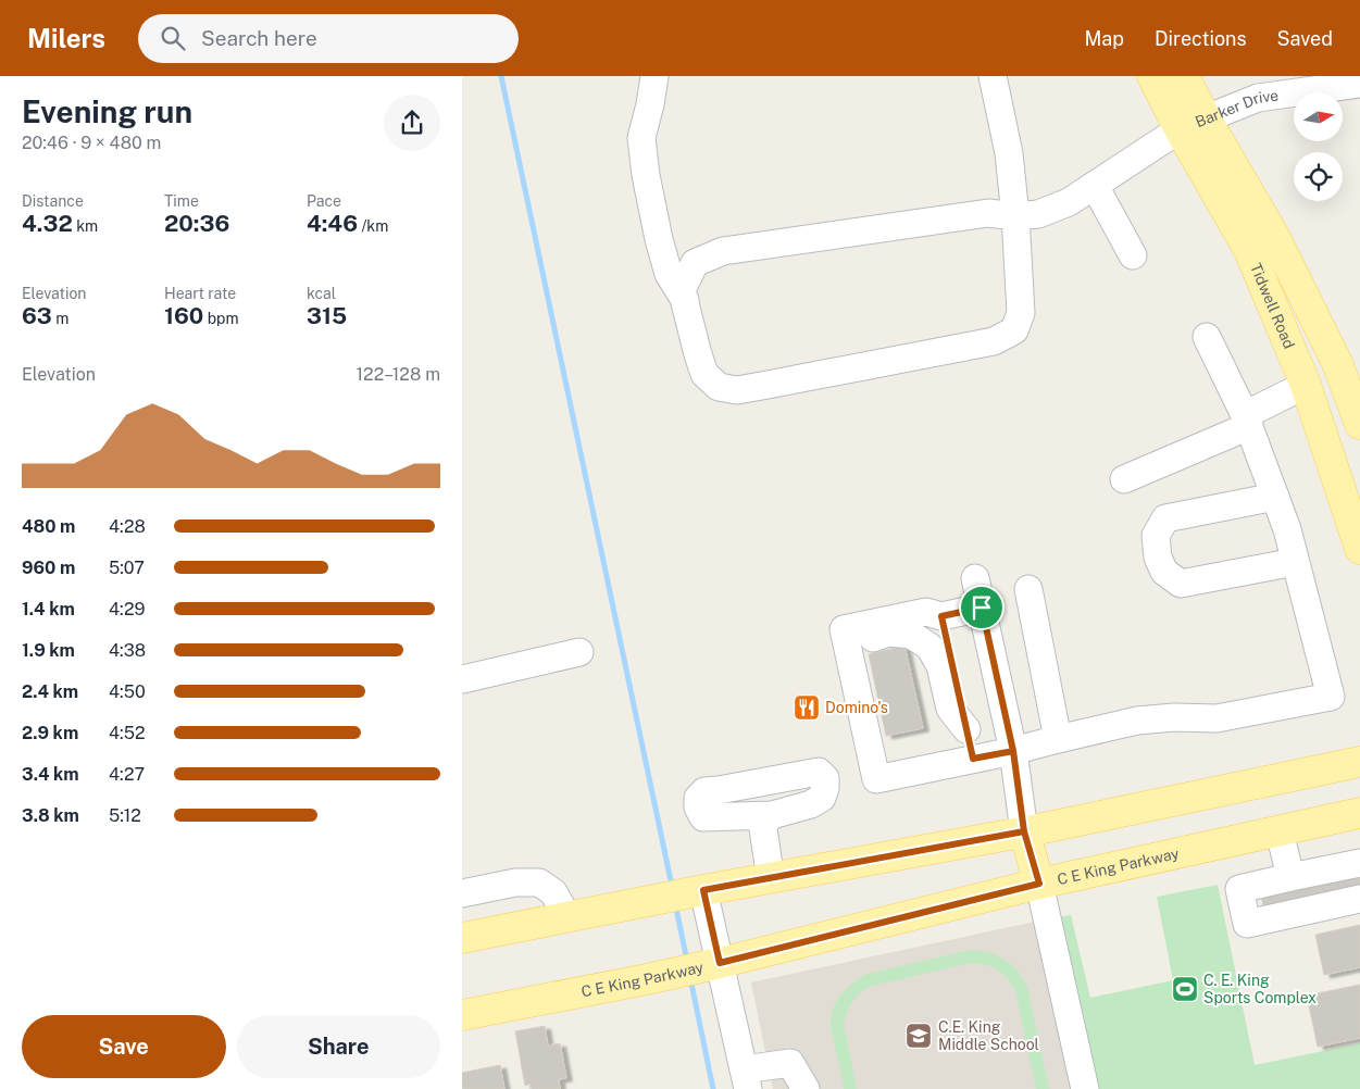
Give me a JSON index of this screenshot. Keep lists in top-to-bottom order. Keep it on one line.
{"streets":{"main road":["Tidwell Road","C E King Parkway"],"street":["Barker Drive"]},"crossings":[["Barker Drive","Tidwell Road"]],"places":{"restaurant":["Domino's"],"sports":["C. E. King Sports Complex"],"school or university":["C.E. King Middle School"]},"north":"right","page":{"header":"Milers","search":"Search here","nav":["Map","Directions","Saved"],"heading":["Evening run","20:46 · 9 × 480 m"],"stats":[["Distance","4.32 km"],["Time","20:36"],["Pace","4:46 /km"],["Elevation","63 m"],["Heart rate","160 bpm"],["kcal","315"]],"chart":["Elevation","122–128 m"],"list":[{"name":"480 m","note":"4:28"},{"name":"960 m","note":"5:07"},{"name":"1.4 km","note":"4:29"},{"name":"1.9 km","note":"4:38"},{"name":"2.4 km","note":"4:50"},{"name":"2.9 km","note":"4:52"},{"name":"3.4 km","note":"4:27"},{"name":"3.8 km","note":"5:12"}],"buttons":["Save","Share"]}}
